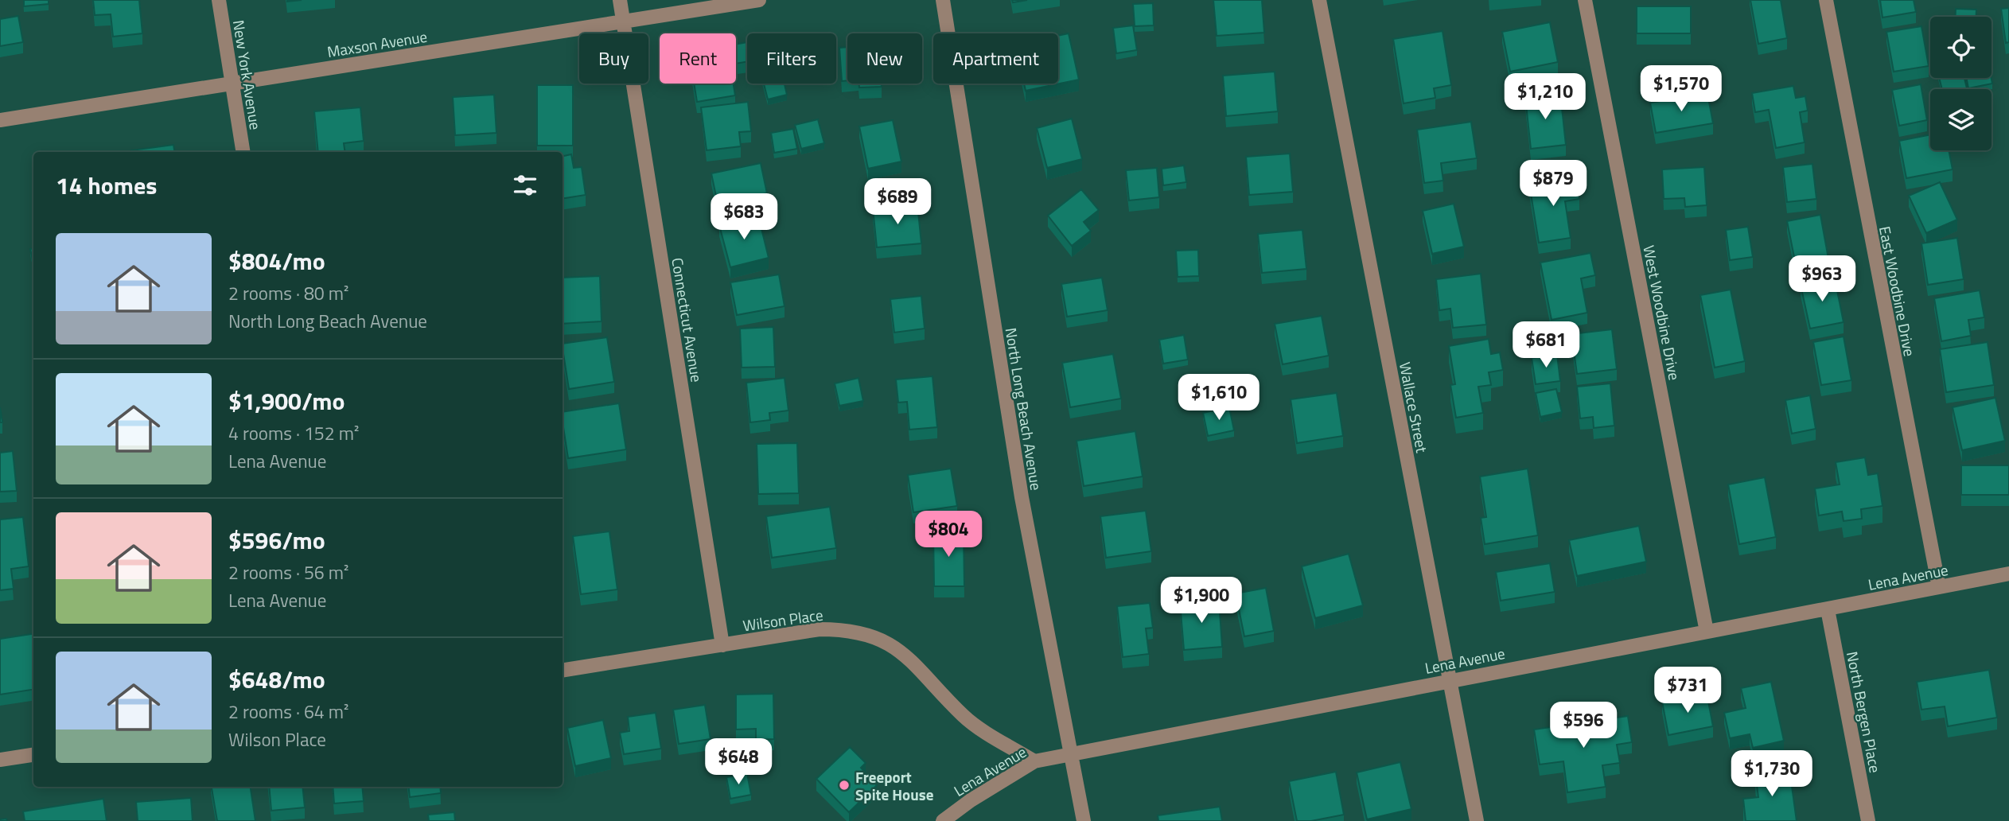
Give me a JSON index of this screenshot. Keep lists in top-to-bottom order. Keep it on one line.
{"streets":{"street":["Maxson Avenue","New York Avenue","East Woodbine Drive","West Woodbine Drive","Connecticut Avenue","Wallace Street","North Long Beach Avenue","Lena Avenue","Wilson Place","North Bergen Place"]},"crossings":[["Maxson Avenue","New York Avenue"],["Maxson Avenue","Connecticut Avenue"],["East Woodbine Drive","Lena Avenue"],["West Woodbine Drive","Lena Avenue"],["Connecticut Avenue","Wilson Place"],["Wallace Street","Lena Avenue"],["North Long Beach Avenue","Lena Avenue"],["Lena Avenue","Wilson Place"],["Lena Avenue","North Bergen Place"]],"places":["Freeport Spite House"],"page":{"chip":["Buy","Rent","Filters","New","Apartment"],"price":["$1,570","$1,210","$879","$689","$683","$963","$681","$1,610","$804","$1,900","$731","$596","$648","$1,730"],"heading":"14 homes","list":[{"name":"$804/mo","note":"2 rooms · 80 m² · North Long Beach Avenue"},{"name":"$1,900/mo","note":"4 rooms · 152 m² · Lena Avenue"},{"name":"$596/mo","note":"2 rooms · 56 m² · Lena Avenue"},{"name":"$648/mo","note":"2 rooms · 64 m² · Wilson Place"}]}}
